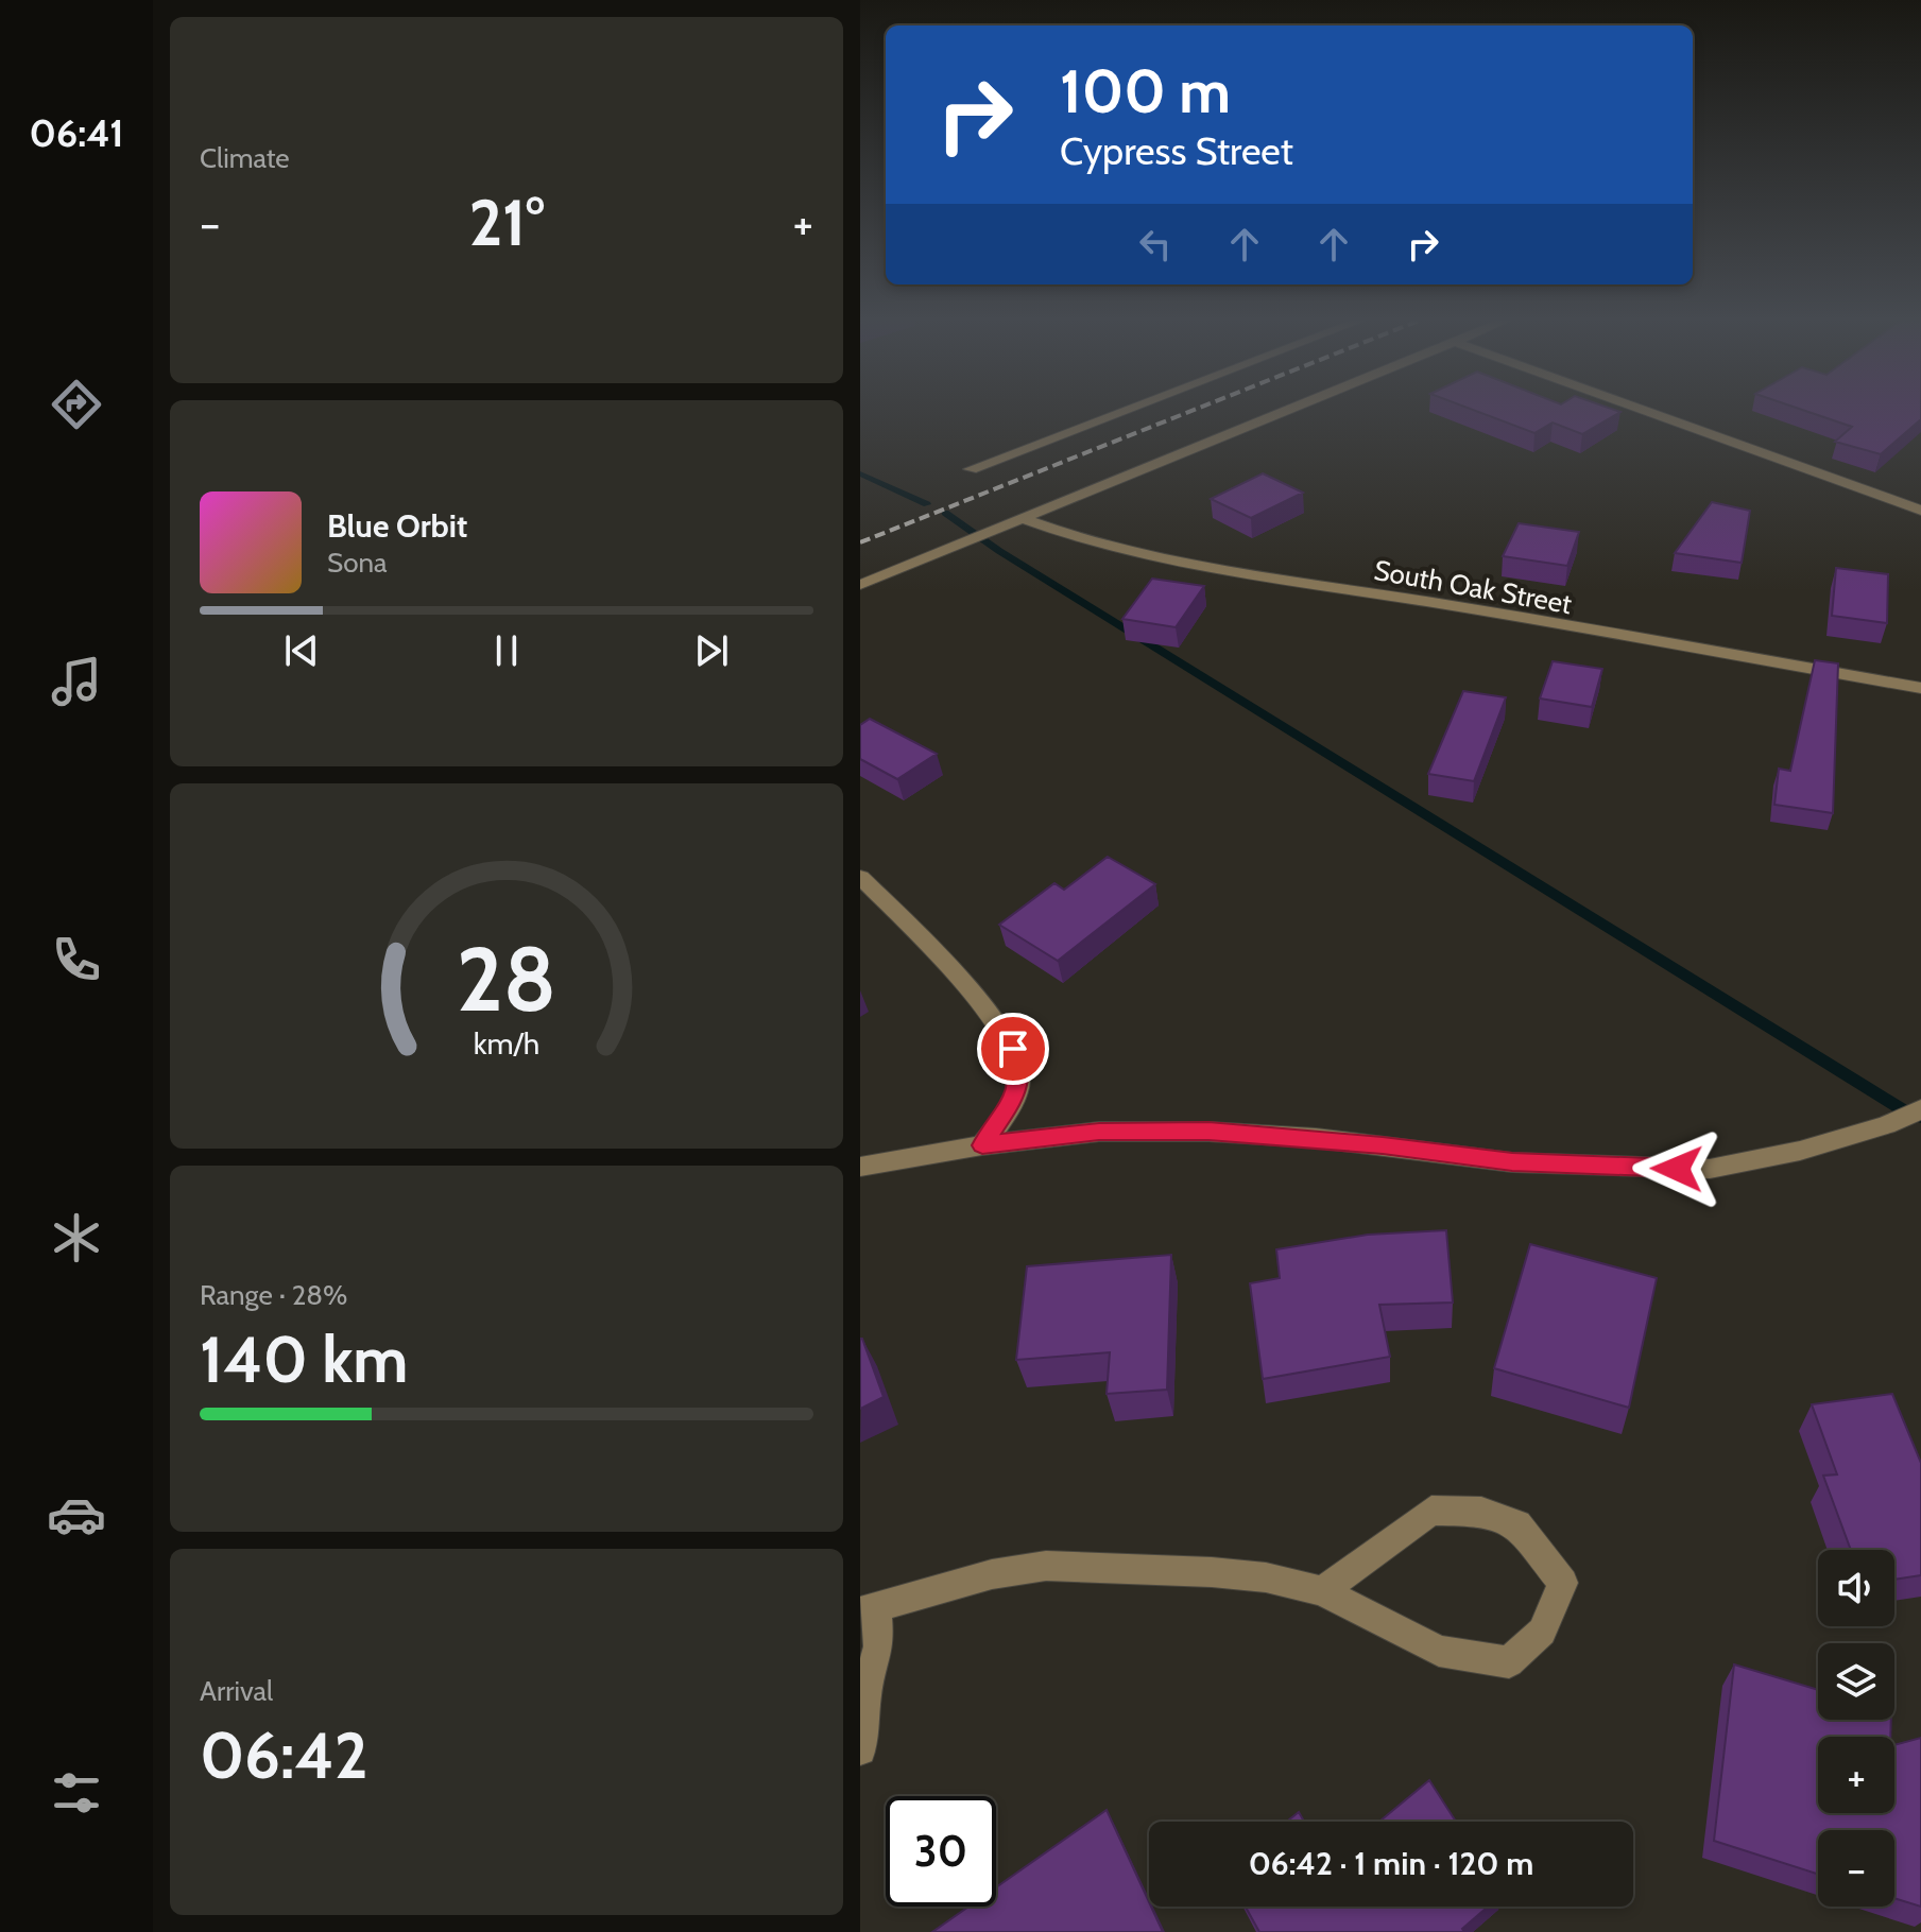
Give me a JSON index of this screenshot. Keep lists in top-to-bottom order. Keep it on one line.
{"streets":{"street":["South Oak Street"]},"page":{"tabs":"06:41","tile":["Climate",["Range · 28%","140 km"],["Arrival","06:42"]],"turn":["100 m","Cypress Street"],"heat":["−","21°","+"],"song":["Blue Orbit","Sona"],"map_buttons":["+","−"],"limit":"30","trip":"06:42 · 1 min · 120 m","gauge":["28","km/h"]}}
